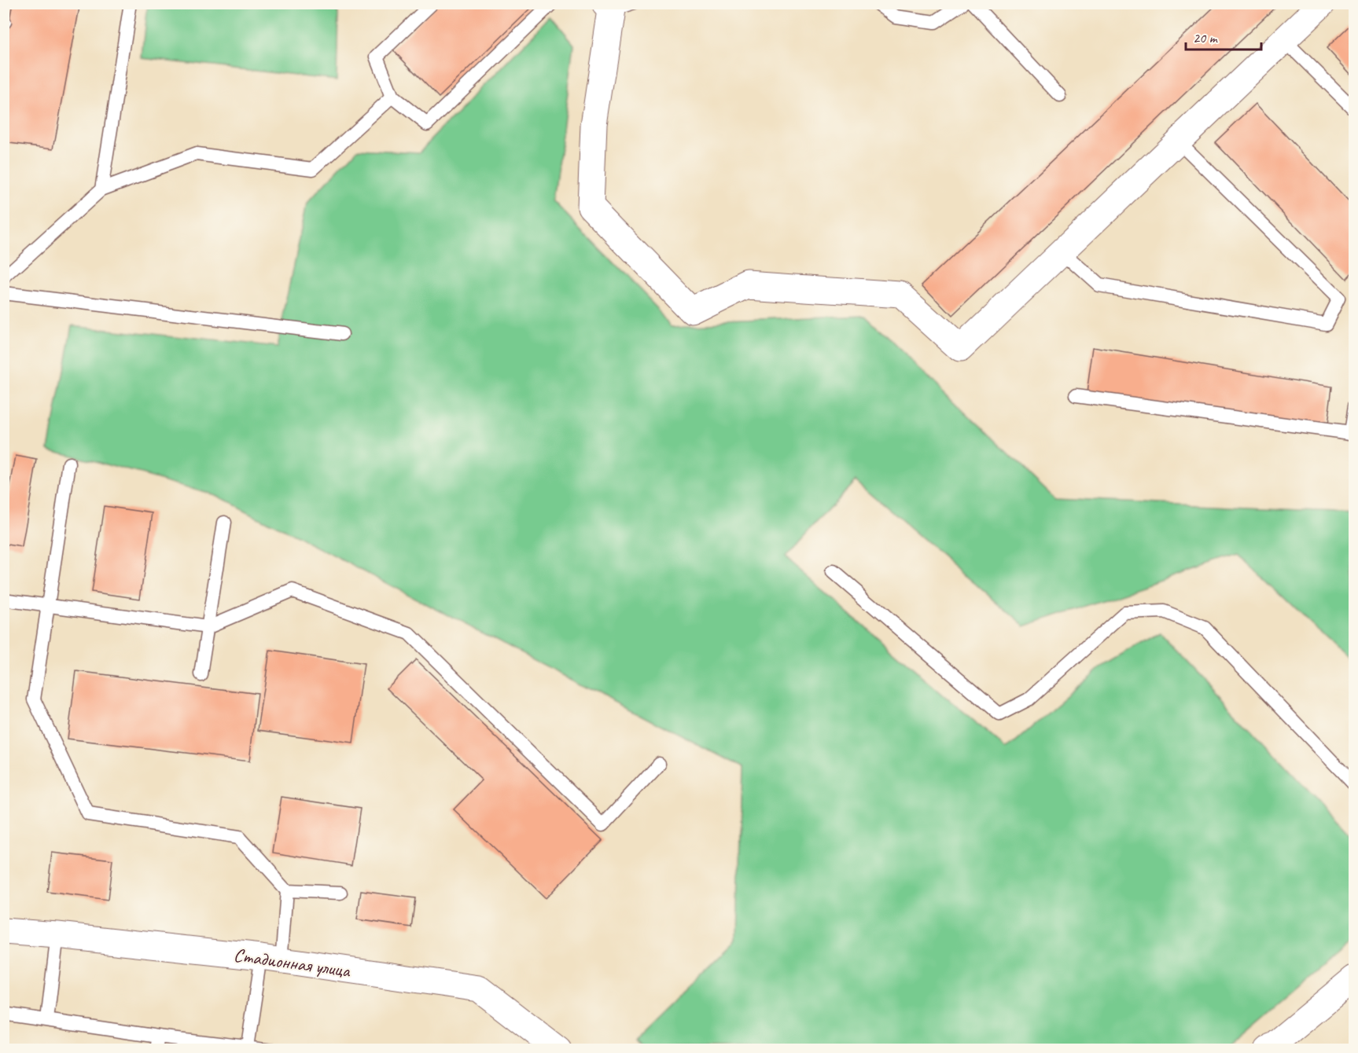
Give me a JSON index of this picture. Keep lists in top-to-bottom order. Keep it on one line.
{"streets":{"street":["Стадионная улица"]},"scale_bar":"20 m"}
